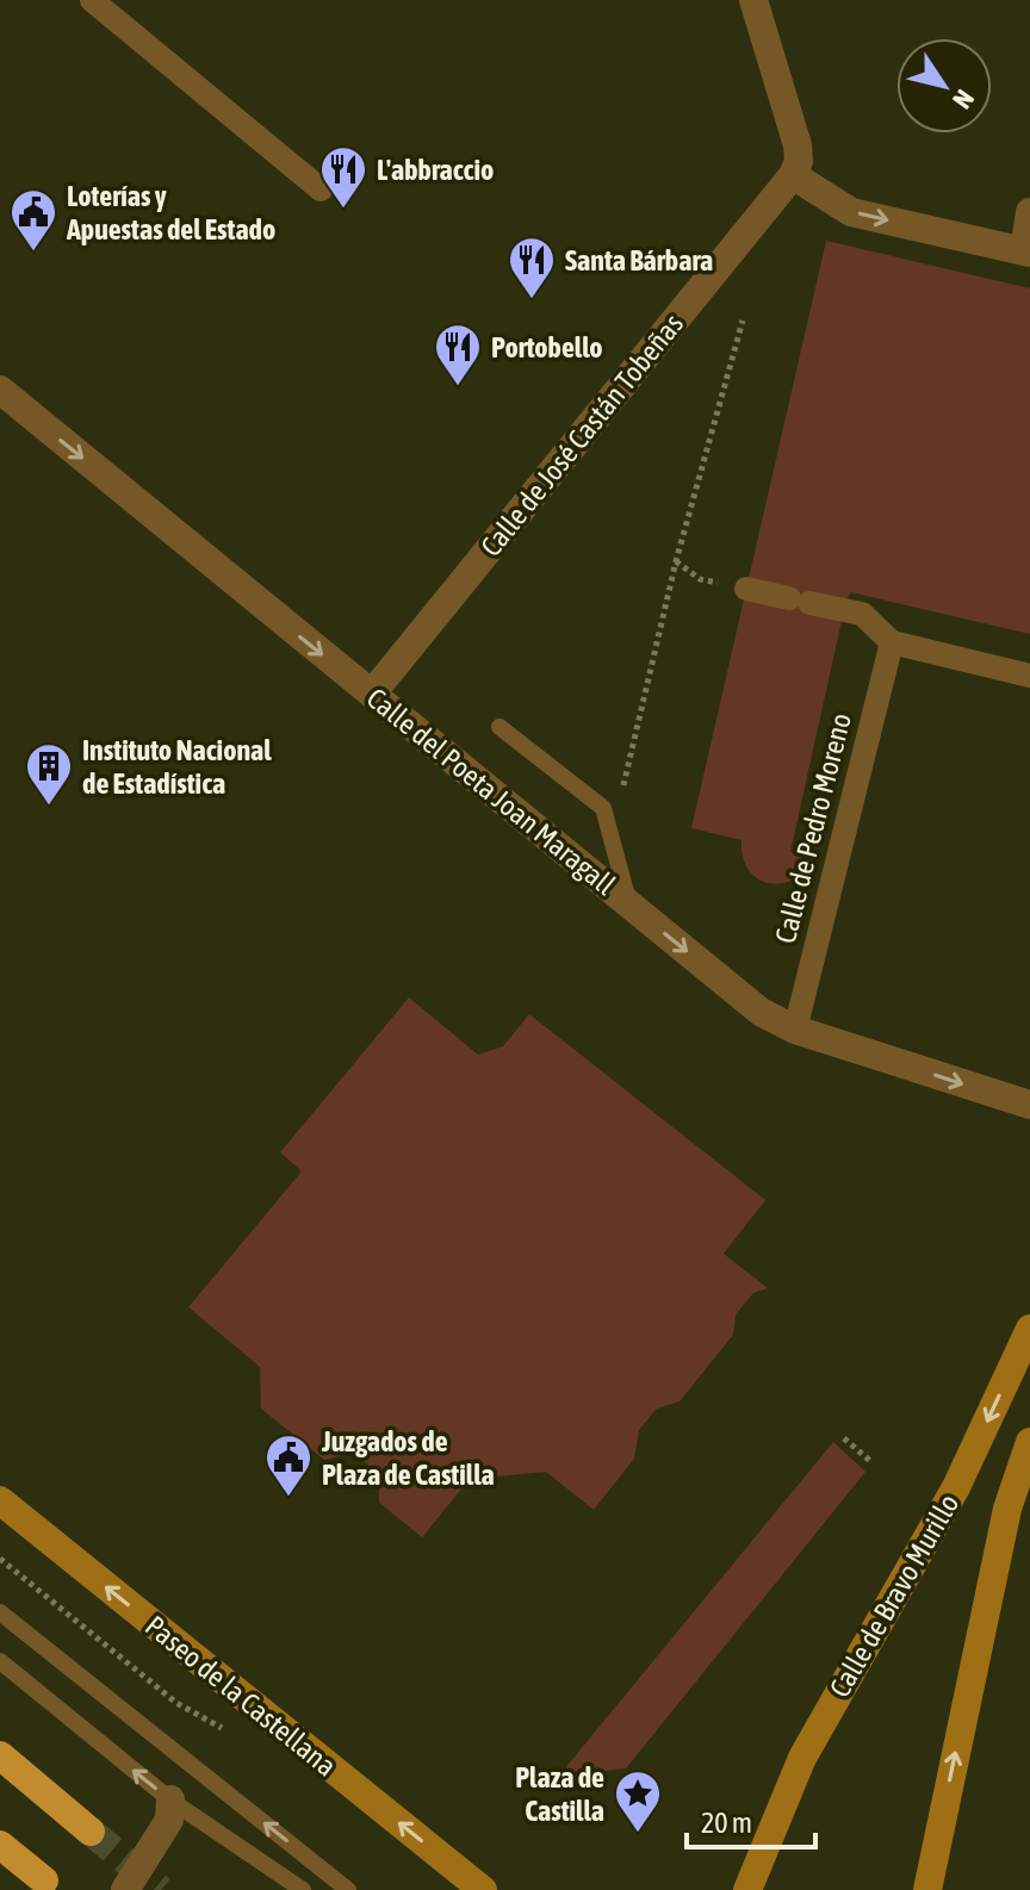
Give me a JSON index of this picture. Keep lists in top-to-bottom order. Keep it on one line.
{"streets":{"main road":["Calle de Bravo Murillo","Paseo de la Castellana"],"street":["Calle de José Castán Tobeñas","Calle del Poeta Joan Maragall","Calle de Pedro Moreno"]},"crossings":[["Calle de José Castán Tobeñas","Calle del Poeta Joan Maragall"],["Calle del Poeta Joan Maragall","Calle de Pedro Moreno"]],"one_way":["Calle del Poeta Joan Maragall","Paseo de la Castellana"],"places":{"restaurant":["L'abbraccio","Santa Bárbara","Portobello"],"public building":["Loterías y Apuestas del Estado","Juzgados de Plaza de Castilla"],"building":["Instituto Nacional de Estadística"],"place":["Plaza de Castilla"]},"scale_bar":"20 m","north":"bottom right"}
